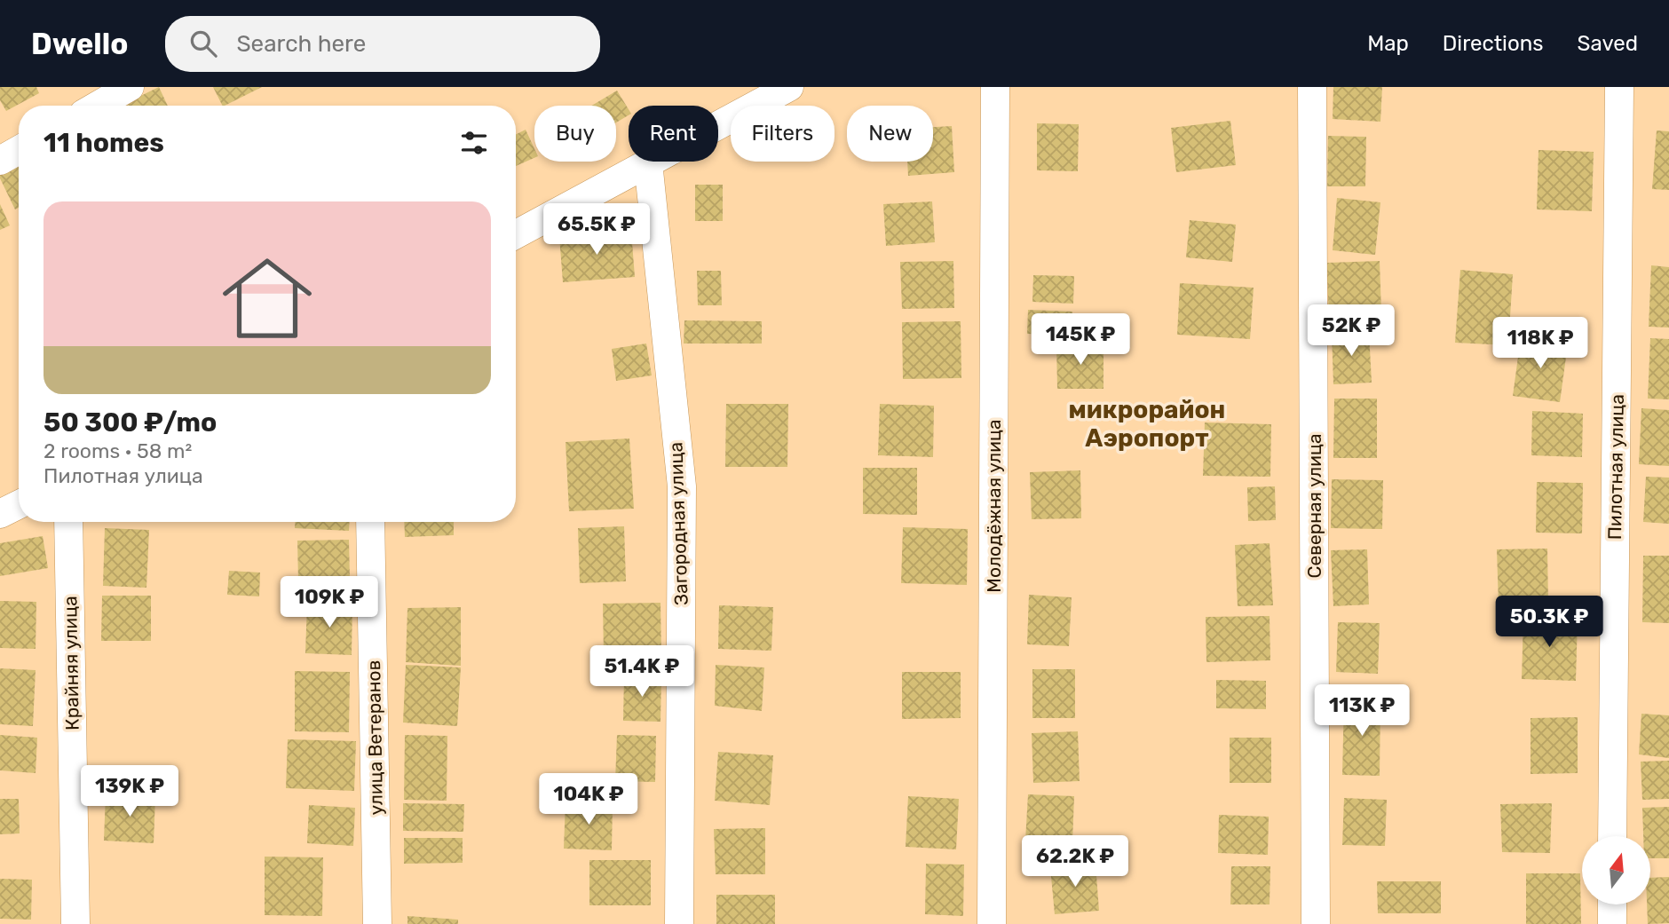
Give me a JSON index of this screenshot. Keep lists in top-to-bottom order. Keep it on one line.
{"streets":{"street":["Пилотная улица","Молодёжная улица","Северная улица","Загородная улица","Крайняя улица","улица Ветеранов"]},"districts":["микрорайон Аэропорт"],"north":"top","page":{"header":"Dwello","search":"Search here","nav":["Map","Directions","Saved"],"chip":["Buy","Rent","Filters","New"],"heading":"11 homes","list":[{"name":"50 300 ₽/mo","note":"2 rooms · 58 m² · Пилотная улица"}],"price":["65.5K ₽","52K ₽","145K ₽","118K ₽","109K ₽","50.3K ₽","51.4K ₽","113K ₽","139K ₽","104K ₽","62.2K ₽"]}}
